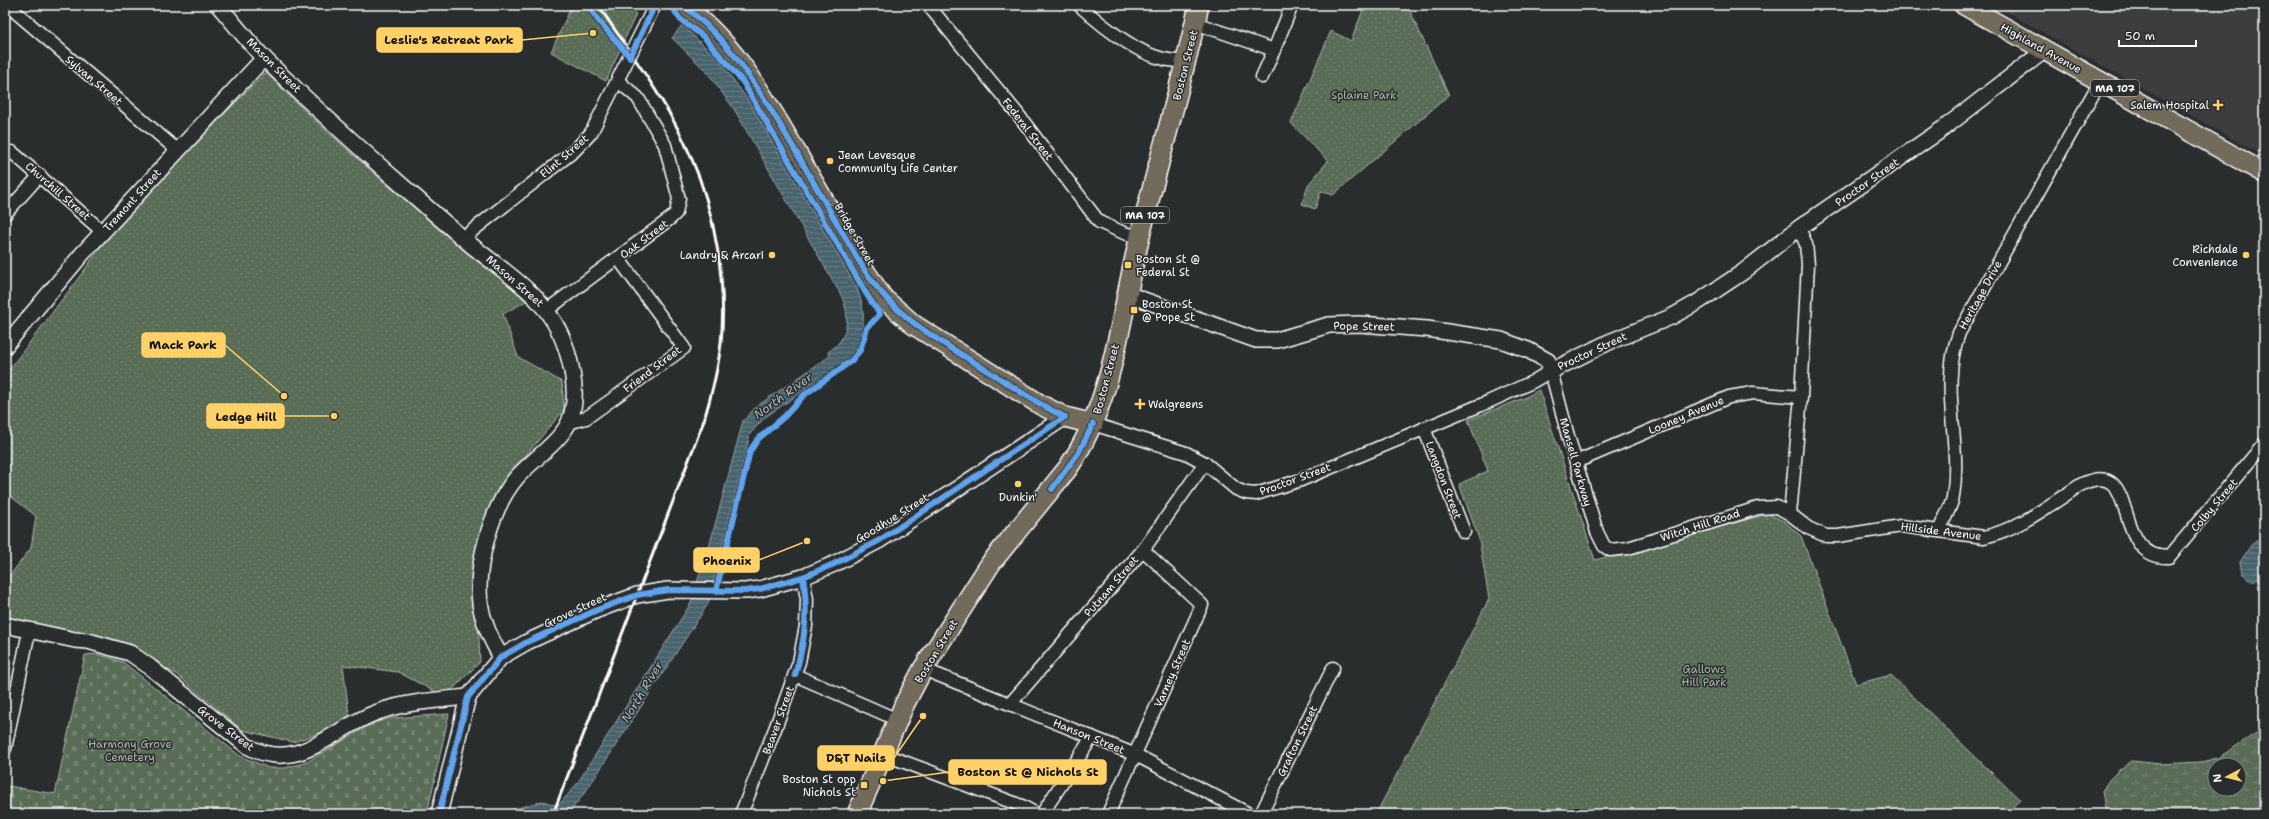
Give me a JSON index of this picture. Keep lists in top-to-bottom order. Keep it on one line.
{"streets":{"main road":["Highland Avenue","Boston Street","MA 107","Bridge Street"],"street":["Mason Street","Sylvan Street","Federal Street","Flint Street","Proctor Street","Churchill Street","Tremont Street","Oak Street","Heritage Drive","Pope Street","Friend Street","Looney Avenue","Mansell Parkway","Langdon Street","Colby Street","Goodhue Street","Witch Hill Road","Hillside Avenue","Putnam Street","Grove Street","Varney Street","Beaver Street","Hanson Street","Grafton Street"]},"crossings":[["Highland Avenue","Proctor Street"],["Highland Avenue","Heritage Drive"],["Mason Street","Flint Street"],["Mason Street","Tremont Street"],["Mason Street","Oak Street"],["Mason Street","Friend Street"],["Mason Street","Grove Street"],["Boston Street","Federal Street"],["Boston Street","Proctor Street"],["Boston Street","Bridge Street"],["Boston Street","Pope Street"],["Boston Street","Hanson Street"],["Sylvan Street","Tremont Street"],["Flint Street","Oak Street"],["Proctor Street","Bridge Street"],["Proctor Street","Pope Street"],["Proctor Street","Mansell Parkway"],["Proctor Street","Langdon Street"],["Proctor Street","Putnam Street"],["Churchill Street","Tremont Street"],["Bridge Street","Goodhue Street"],["Oak Street","Friend Street"],["Heritage Drive","Hillside Avenue"],["Pope Street","Mansell Parkway"],["Looney Avenue","Mansell Parkway"],["Mansell Parkway","Witch Hill Road"],["Colby Street","Hillside Avenue"],["Goodhue Street","Grove Street"],["Goodhue Street","Beaver Street"],["Witch Hill Road","Hillside Avenue"],["Putnam Street","Varney Street"],["Putnam Street","Hanson Street"],["Varney Street","Hanson Street"]],"water":["North River"],"parks":["Splaine Park","Gallows Hill Park","Harmony Grove Cemetery"],"places":{"other":["Leslie's Retreat Park","Jean Levesque Community Life Center","Landry & Arcari","Richdale Convenience","Mack Park","Ledge Hill","Dunkin'","Phoenix","D&T Nails","Boston St @ Nichols St"],"health":["Salem Hospital","Walgreens"],"transit":["Boston St @ Federal St","Boston St @ Pope St","Boston St opp Nichols St"]},"scale_bar":"50 m","north":"left"}
